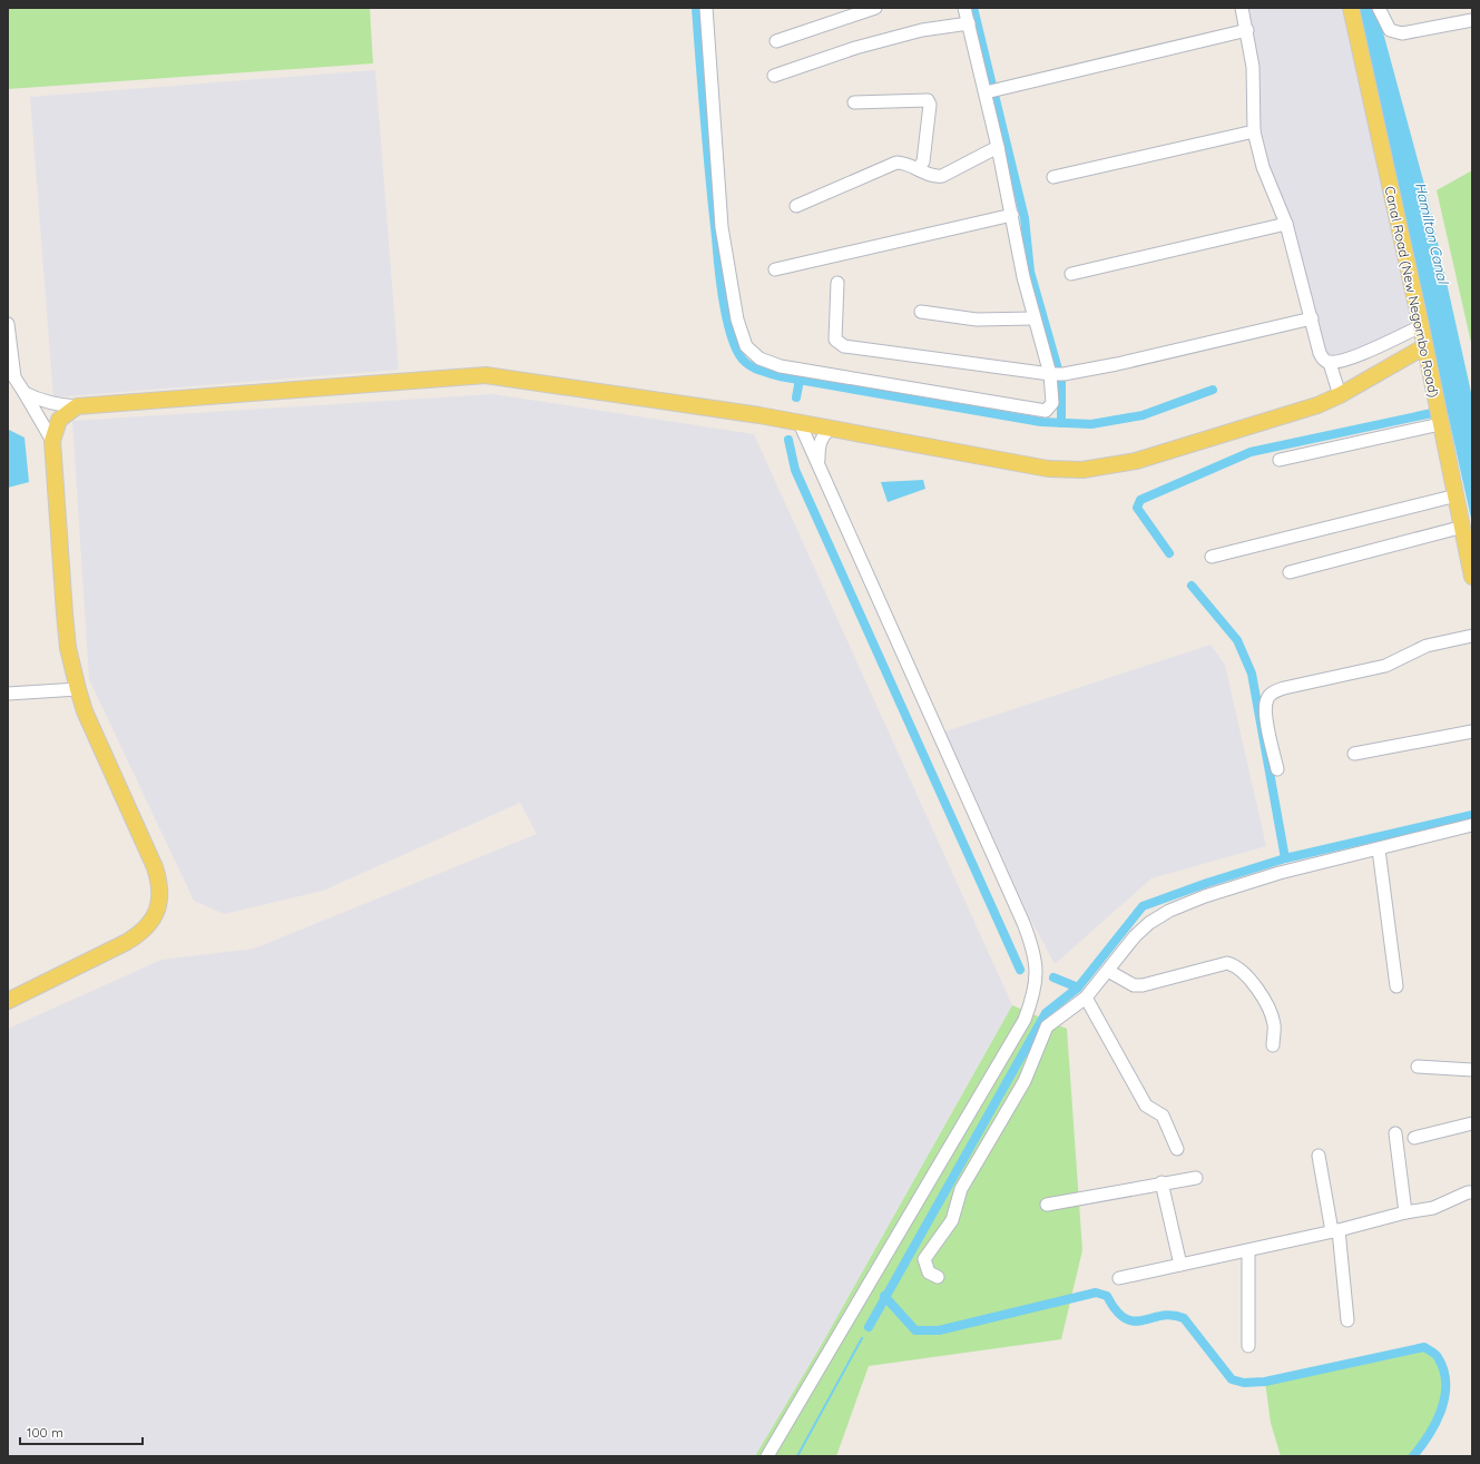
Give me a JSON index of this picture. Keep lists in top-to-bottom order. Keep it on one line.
{"streets":{"main road":["Canal Road (New Negombo Road)"]},"water":["Hamilton Canal"],"scale_bar":"100 m"}
